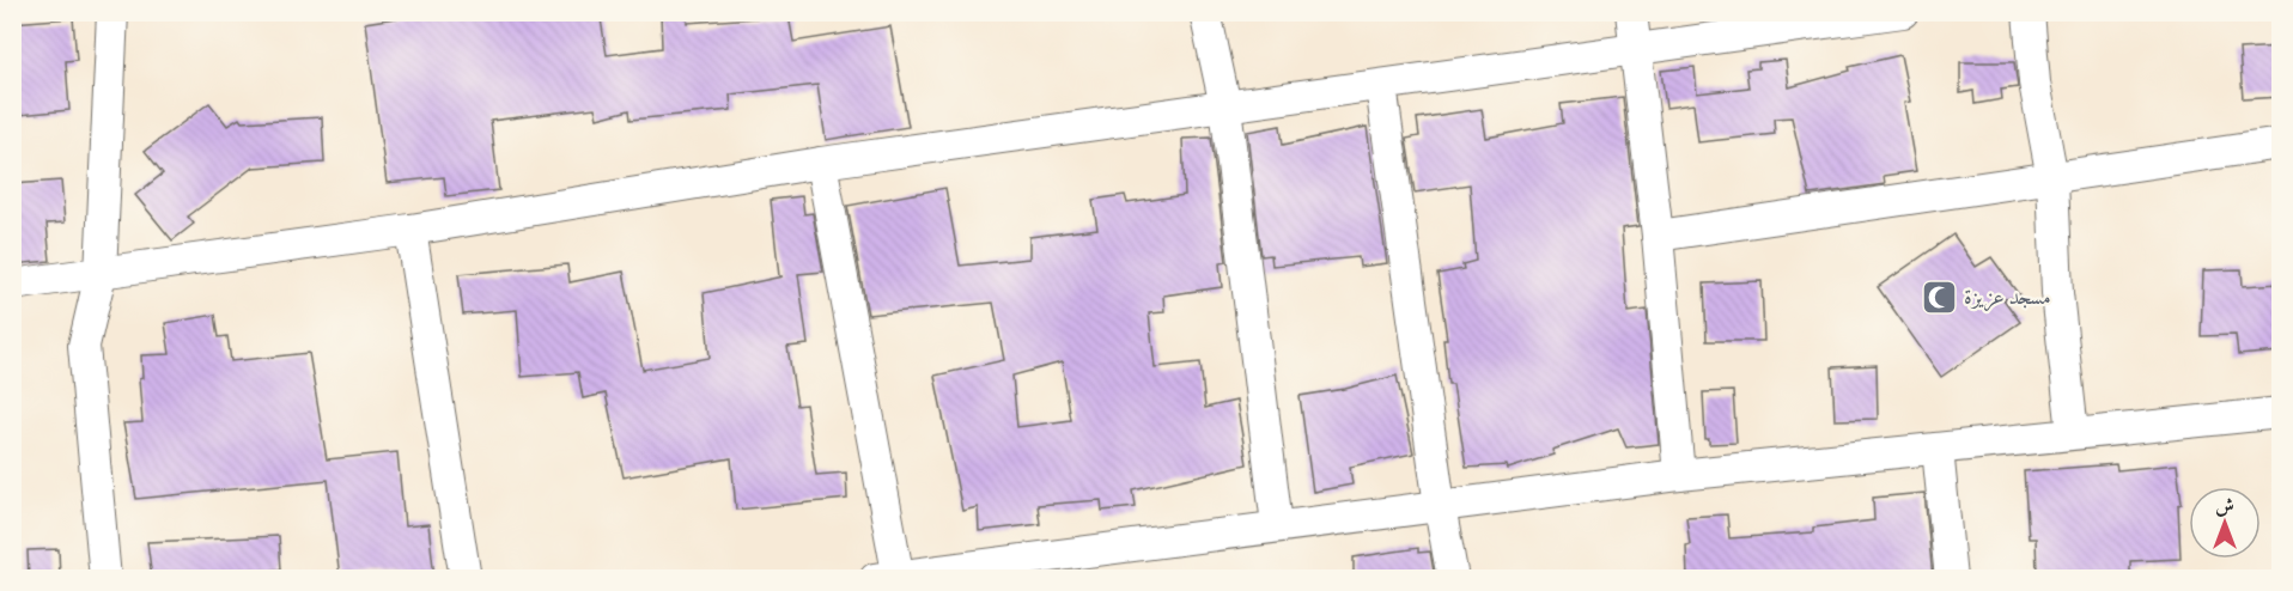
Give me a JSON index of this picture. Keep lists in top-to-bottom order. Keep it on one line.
{"places":{"mosque":["مسجد عزيزة"]},"north":"top"}
